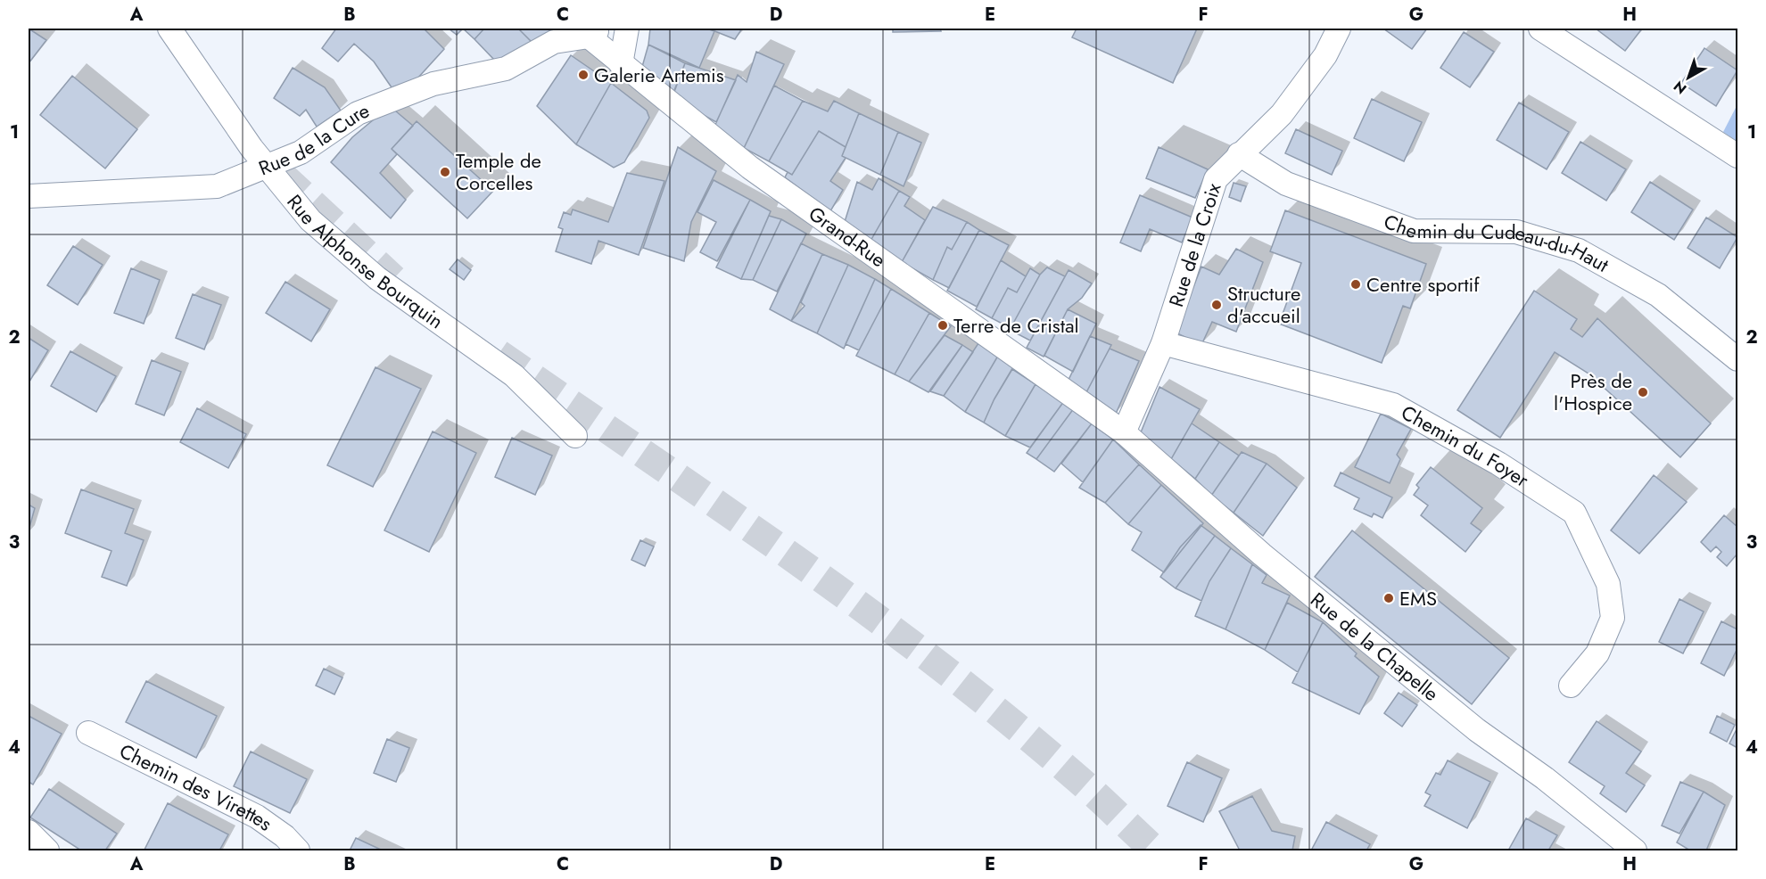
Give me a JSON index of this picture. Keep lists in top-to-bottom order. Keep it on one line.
{"streets":{"street":["Rue de la Cure","Grand-Rue","Chemin du Cudeau-du-Haut","Rue de la Croix","Rue Alphonse Bourquin","Chemin du Foyer","Rue de la Chapelle","Chemin des Virettes"]},"crossings":[["Rue de la Cure","Grand-Rue"],["Rue de la Cure","Rue Alphonse Bourquin"],["Grand-Rue","Rue de la Croix"],["Grand-Rue","Rue de la Chapelle"],["Chemin du Cudeau-du-Haut","Rue de la Croix"],["Rue de la Croix","Chemin du Foyer"],["Rue de la Croix","Rue de la Chapelle"]],"places":["Galerie Artemis","Temple de Corcelles","Centre sportif","Structure d'accueil","Terre de Cristal","Près de l'Hospice","EMS"],"north":"bottom left","grid":{"columns":["A","B","C","D","E","F","G","H"],"rows":["1","2","3","4"]}}
